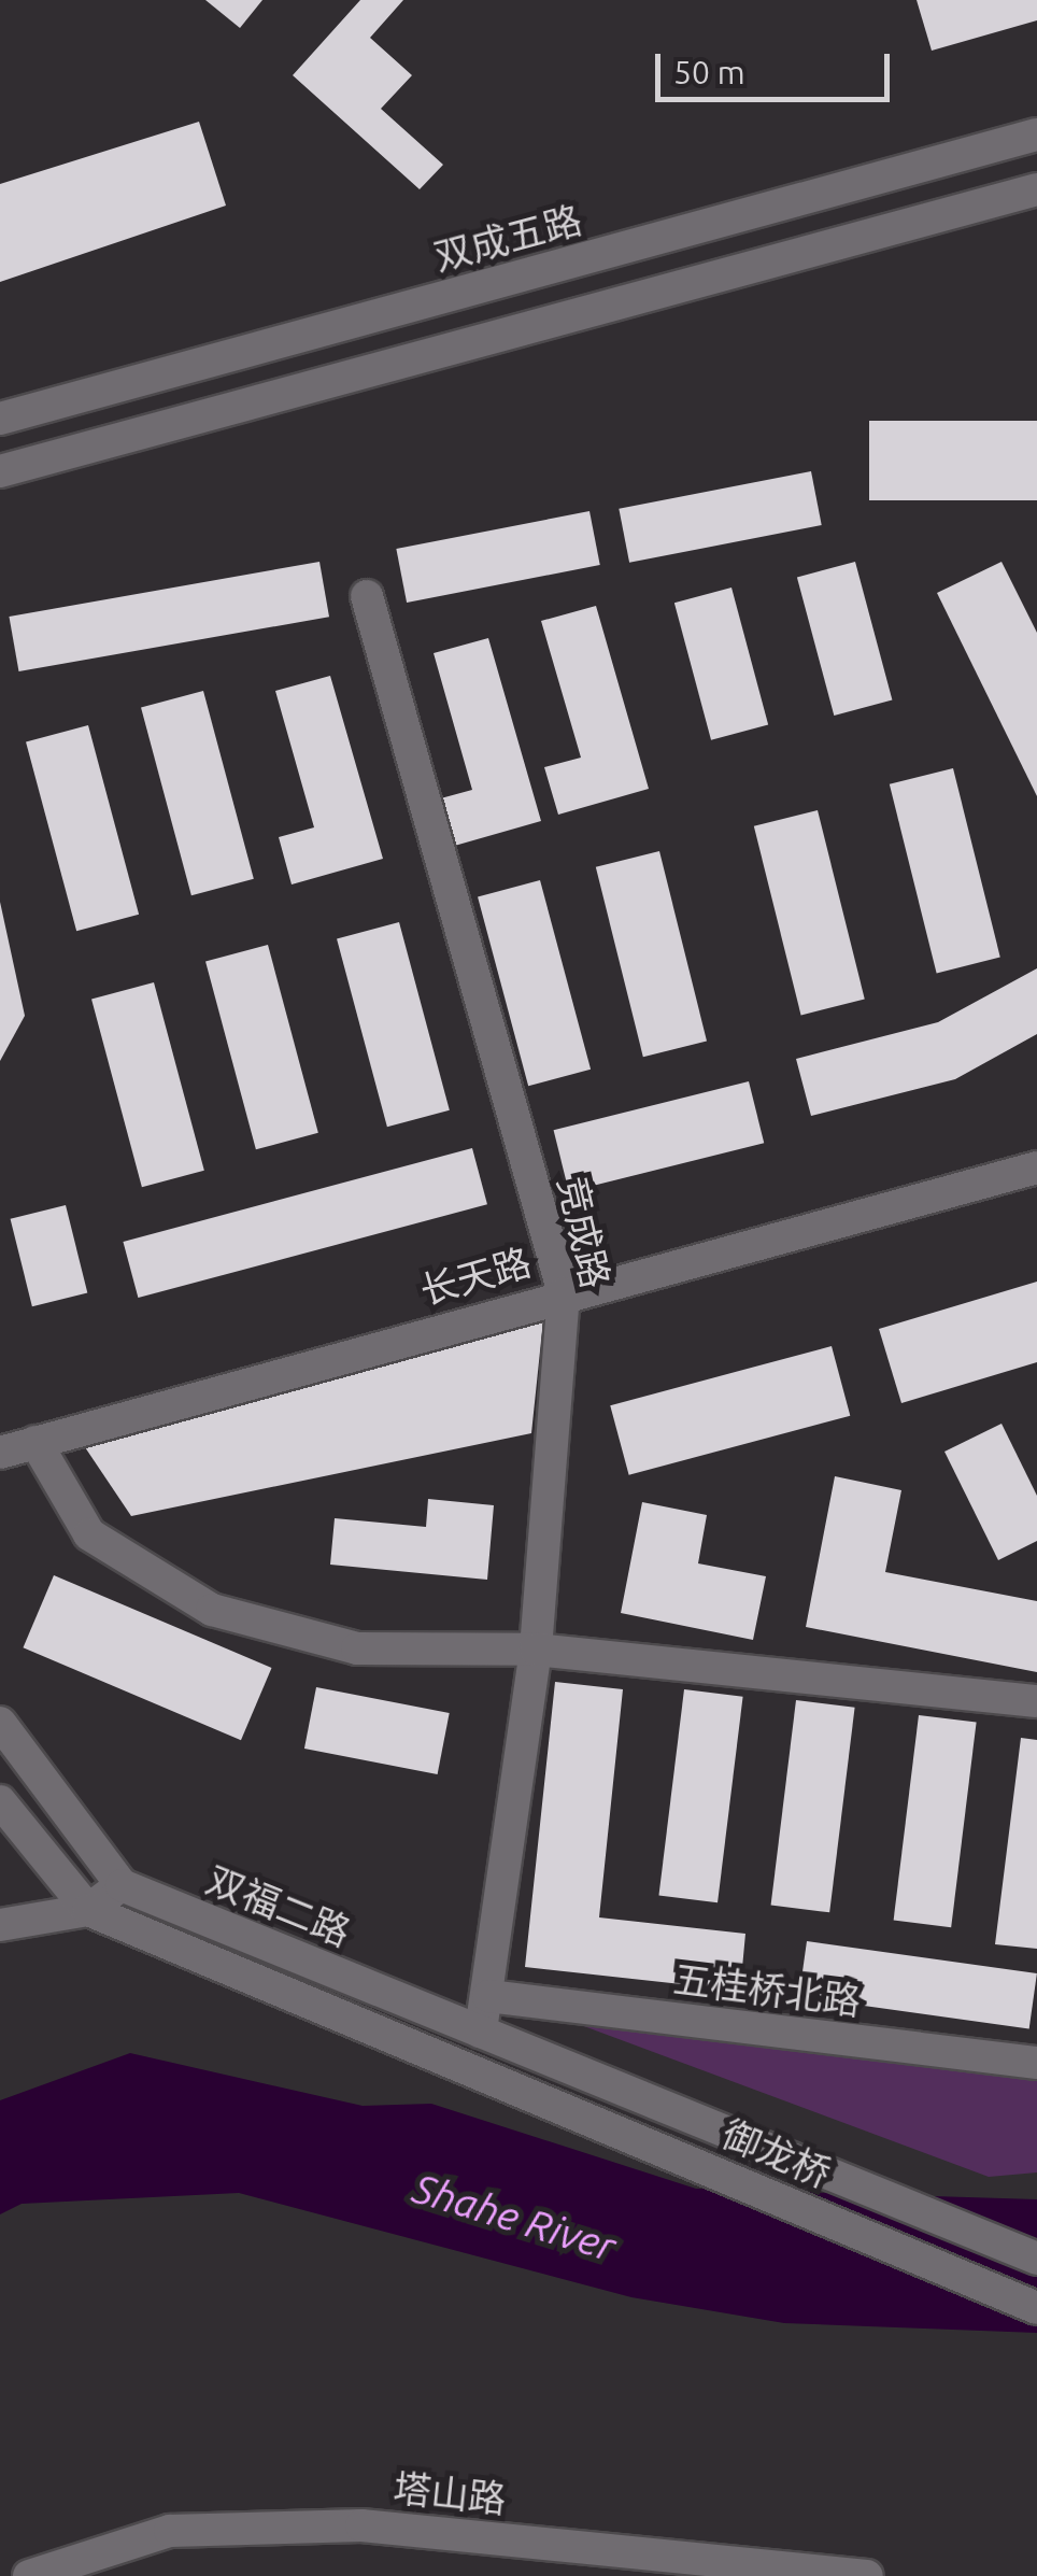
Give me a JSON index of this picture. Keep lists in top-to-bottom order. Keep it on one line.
{"streets":{"street":["双成五路","竞成路","长天路","双福二路","五桂桥北路","御龙桥","塔山路"]},"crossings":[["竞成路","长天路"],["竞成路","双福二路"],["竞成路","五桂桥北路"],["双福二路","御龙桥"]],"water":["Shahe River"],"scale_bar":"50 m"}
